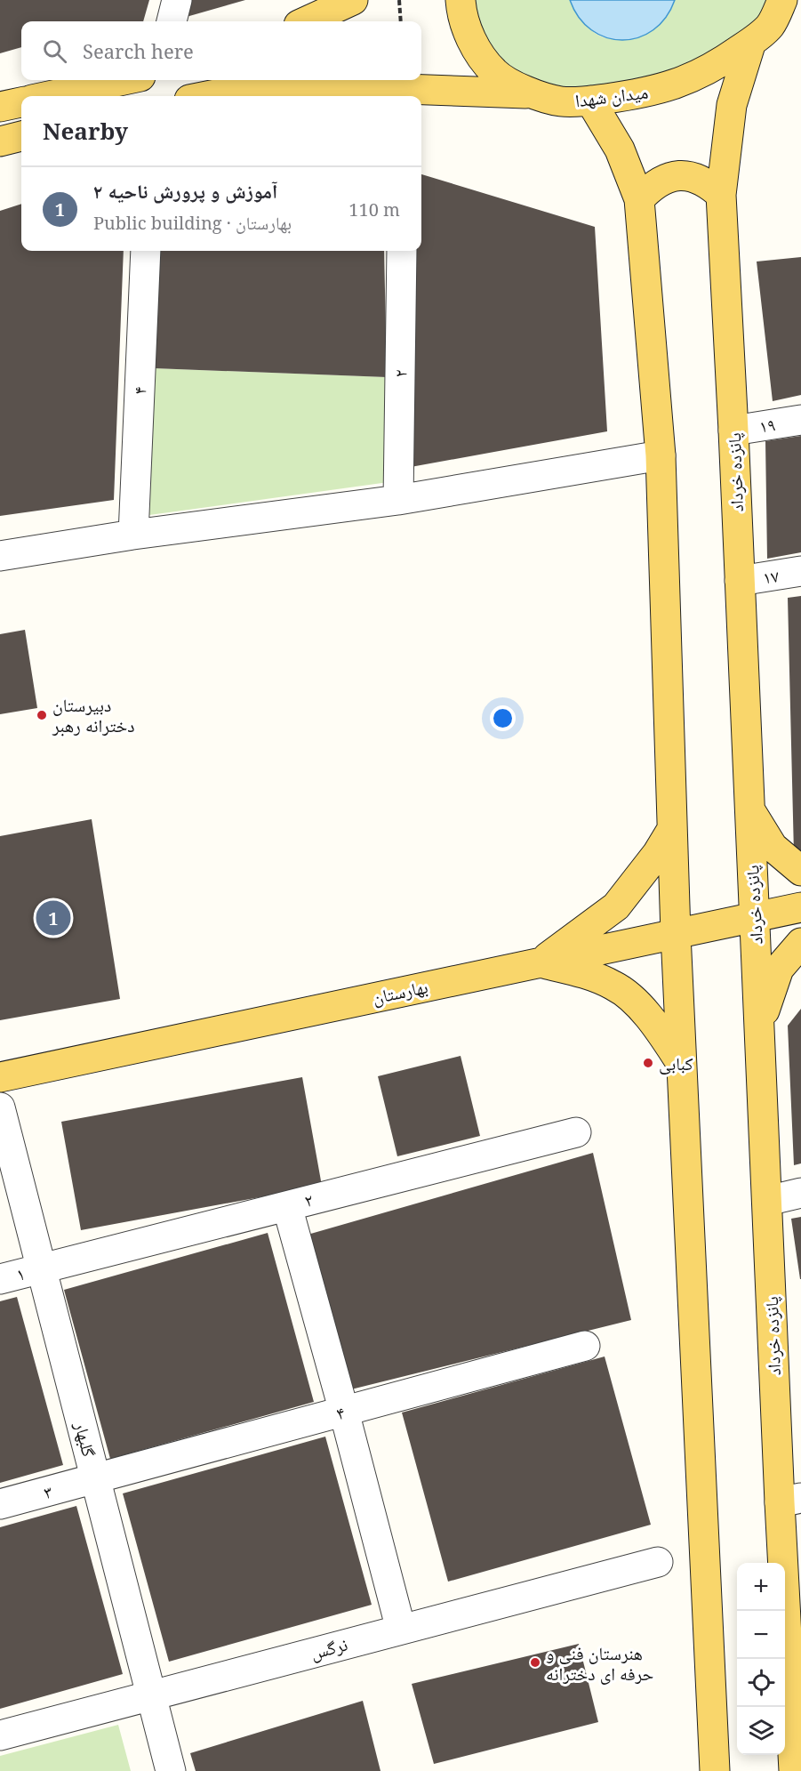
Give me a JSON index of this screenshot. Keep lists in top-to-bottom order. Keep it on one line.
{"streets":{"main road":["میدان شهدا","پانزده خرداد","بهارستان"],"street":["۲","۴","۱۹","۱۷","۱","گلبهار","۳","نرگس"]},"crossings":[["میدان شهدا","پانزده خرداد"],["۲","۱"],["۲","گلبهار"],["۴","گلبهار"],["۴","۳"],["۱۹","پانزده خرداد"],["پانزده خرداد","۱۷"],["پانزده خرداد","بهارستان"],["۱","گلبهار"],["گلبهار","۳"],["گلبهار","نرگس"]],"places":["دبیرستان دخترانه رهبر","کبابی","هنرستان فنی و حرفه ای دخترانه"],"page":{"search":"Search here","heading":"Nearby","list":[{"mark":"1","name":"آموزش و پرورش ناحیه ۲","note":"Public building · بهارستان","value":"110 m"}],"pins":"1","map_buttons":["+","−"]}}
